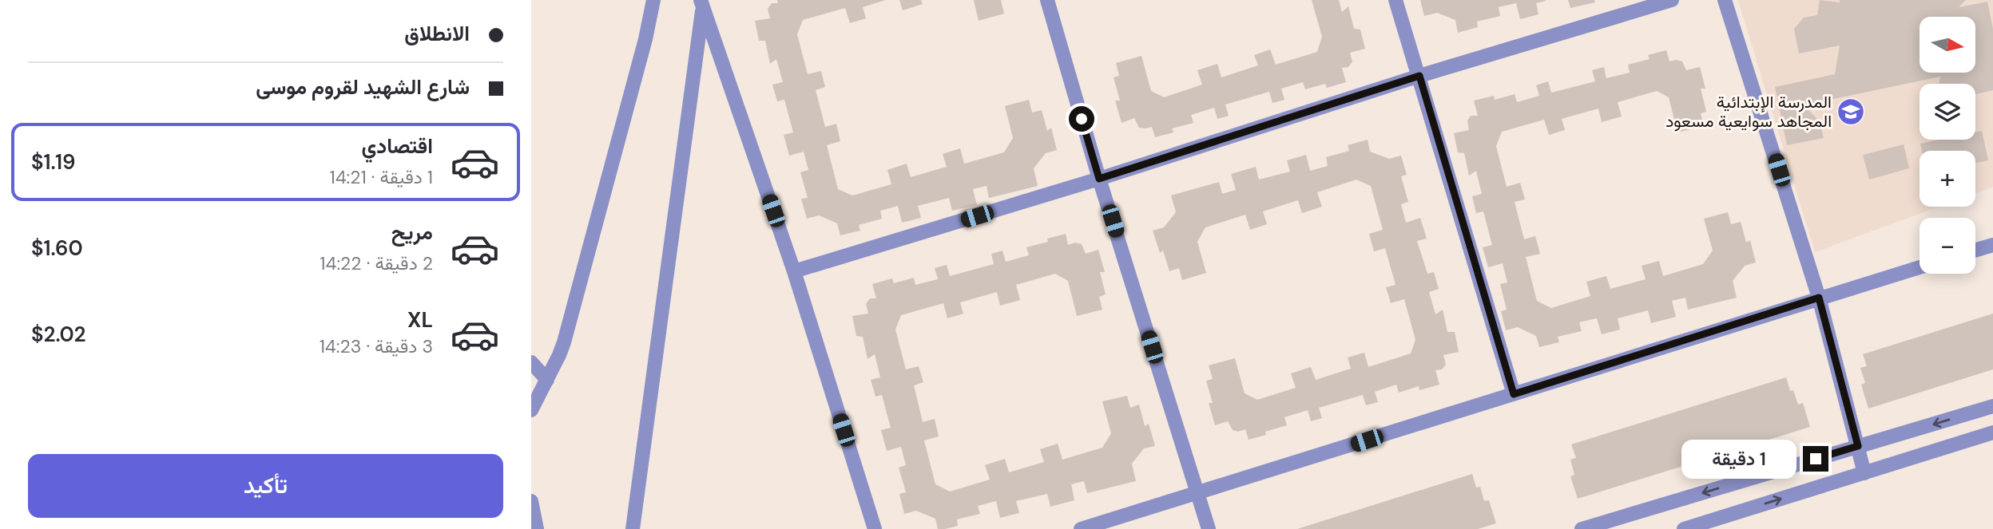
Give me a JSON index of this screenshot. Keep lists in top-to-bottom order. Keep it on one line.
{"places":{"school or university":["المدرسة الإبتدائية المجاهد سوايعية مسعود"]},"north":"right","page":{"banner":["الانطلاق","شارع الشهيد لقروم موسى"],"map_buttons":["+","−"],"list":[{"name":"اقتصادي","note":"1 دقيقة · 14:21","value":"$1.19"},{"name":"مريح","note":"2 دقيقة · 14:22","value":"$1.60"},{"name":"XL","note":"3 دقيقة · 14:23","value":"$2.02"}],"bubble":"1 دقيقة","buttons":"تأكيد"}}
